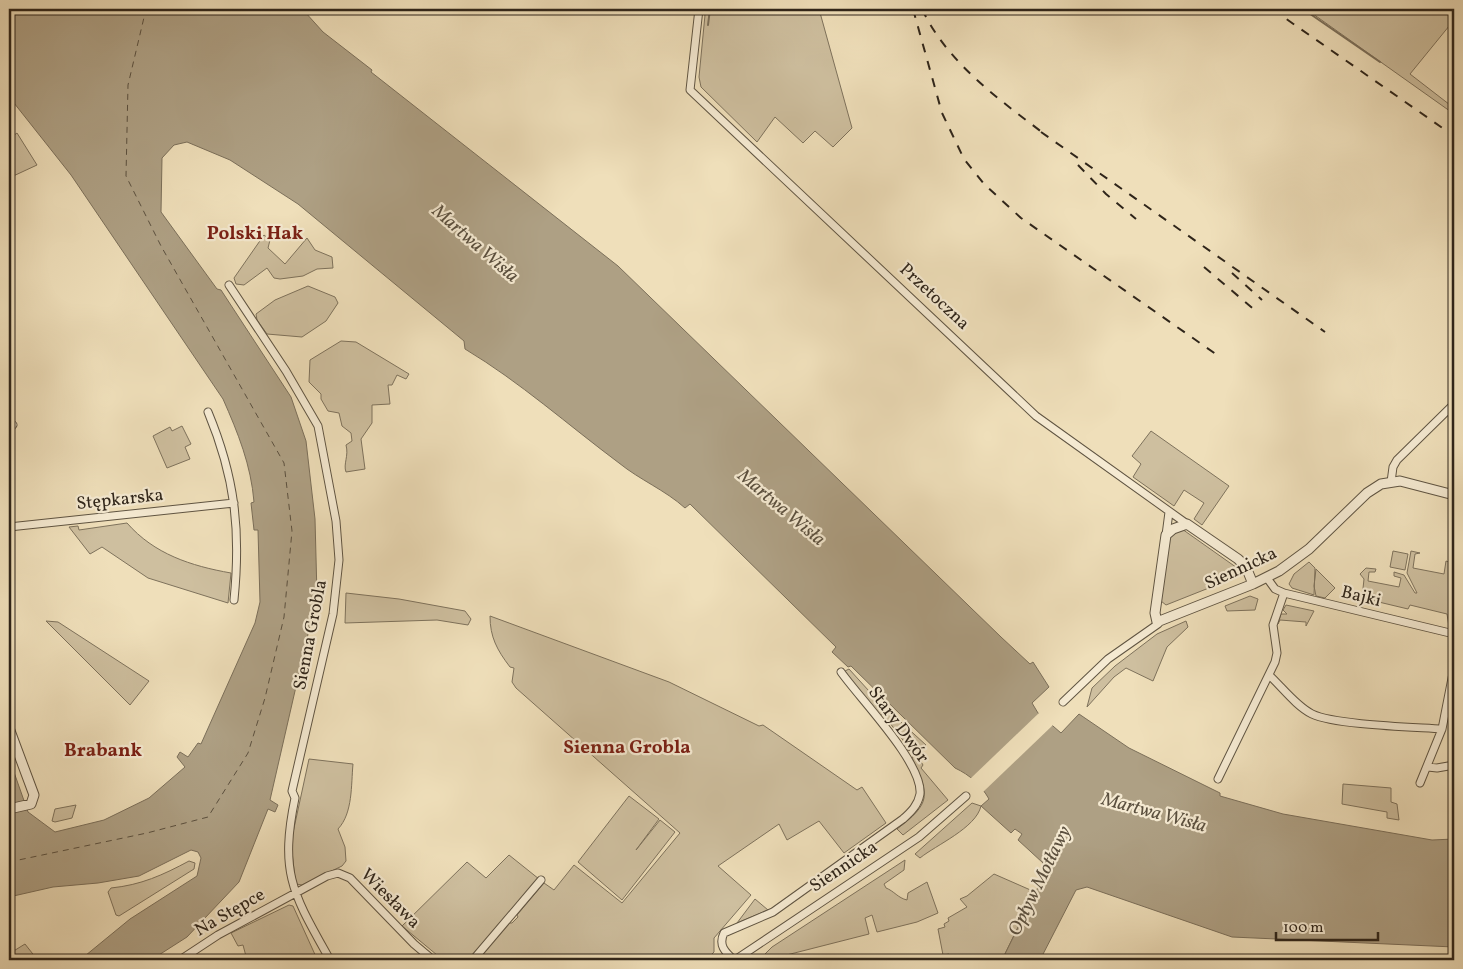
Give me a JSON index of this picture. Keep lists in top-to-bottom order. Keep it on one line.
{"streets":{"street":["Przetoczna","Stępkarska","Siennicka","Bajki","Sienna Grobla","Stary Dwór","Wiesława","Na Stępce"]},"crossings":[["Przetoczna","Siennicka"],["Siennicka","Bajki"],["Siennicka","Stary Dwór"],["Sienna Grobla","Wiesława"],["Sienna Grobla","Na Stępce"],["Wiesława","Na Stępce"]],"districts":["Polski Hak","Sienna Grobla","Brabank"],"water":["Martwa Wisła","Opływ Motławy"],"scale_bar":"100 m"}
